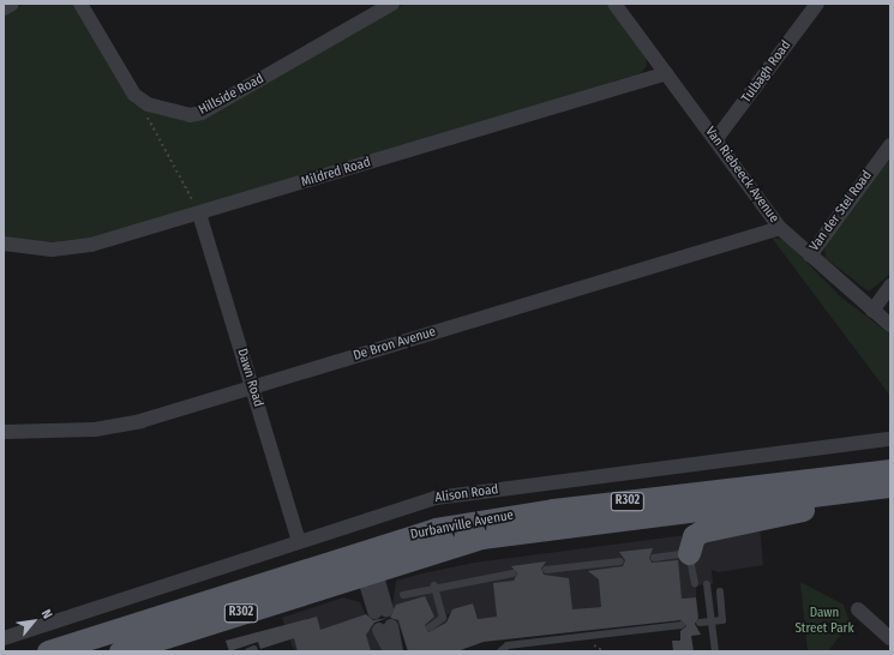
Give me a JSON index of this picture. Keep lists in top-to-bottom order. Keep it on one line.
{"streets":{"main road":["R302","Durbanville Avenue"],"street":["Tulbagh Road","Hillside Road","Mildred Road","Van Riebeeck Avenue","Van der Stel Road","De Bron Avenue","Dawn Road","Alison Road"]},"crossings":[["Tulbagh Road","Van Riebeeck Avenue"],["Mildred Road","Van Riebeeck Avenue"],["Mildred Road","Dawn Road"],["Van Riebeeck Avenue","Van der Stel Road"],["Van Riebeeck Avenue","De Bron Avenue"],["De Bron Avenue","Dawn Road"],["Dawn Road","Alison Road"]],"parks":["Dawn Street Park"],"north":"top right"}
